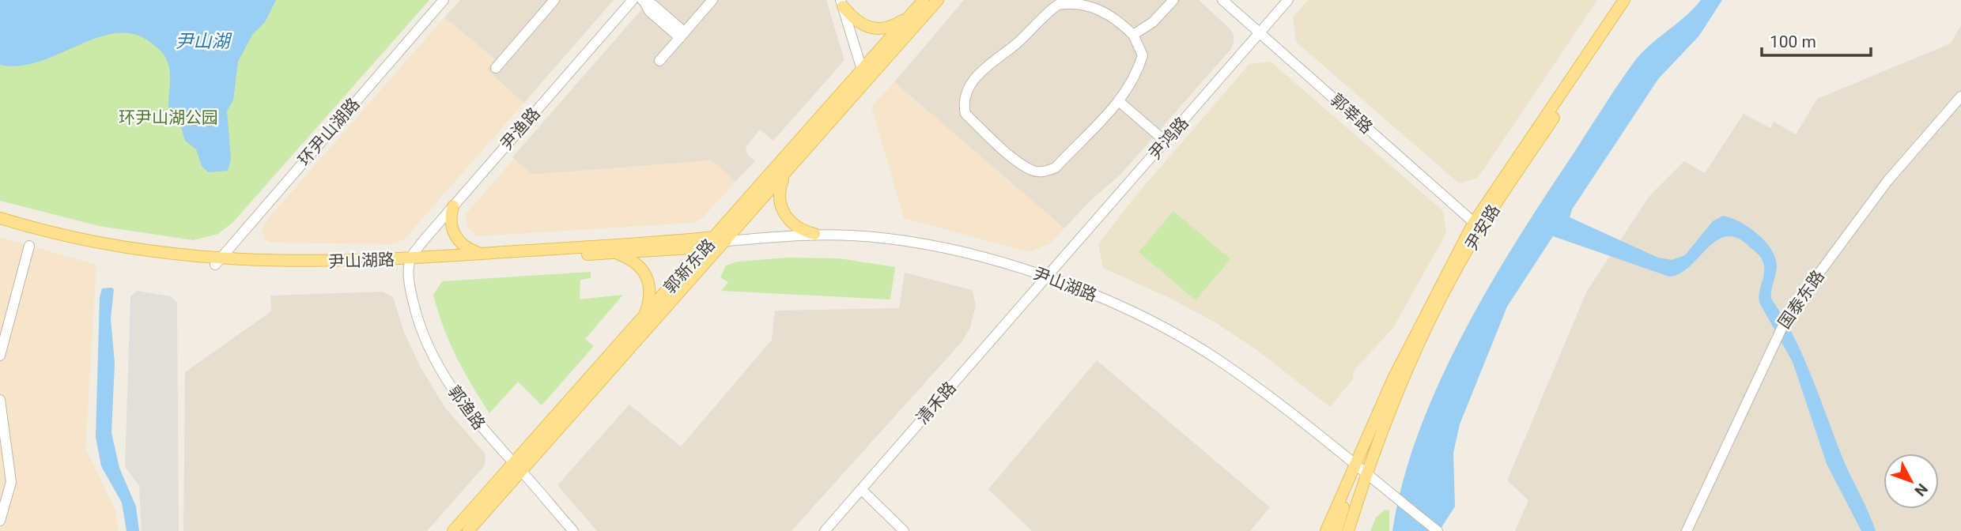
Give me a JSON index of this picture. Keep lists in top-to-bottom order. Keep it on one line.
{"streets":{"main road":["尹安路","尹山湖路","郭新东路"],"street":["郭莘路","尹渔路","环尹山湖路","尹鸿路","国泰东路","清禾路","郭渔路"]},"crossings":[["郭莘路","尹鸿路"],["郭莘路","尹安路"],["尹渔路","尹山湖路"],["尹渔路","郭渔路"],["环尹山湖路","尹山湖路"],["尹鸿路","尹山湖路"],["尹鸿路","清禾路"],["尹安路","尹山湖路"],["尹山湖路","郭新东路"],["尹山湖路","清禾路"],["尹山湖路","郭渔路"],["郭新东路","郭渔路"]],"water":["尹山湖"],"parks":["环尹山湖公园"],"scale_bar":"100 m","north":"bottom right"}
